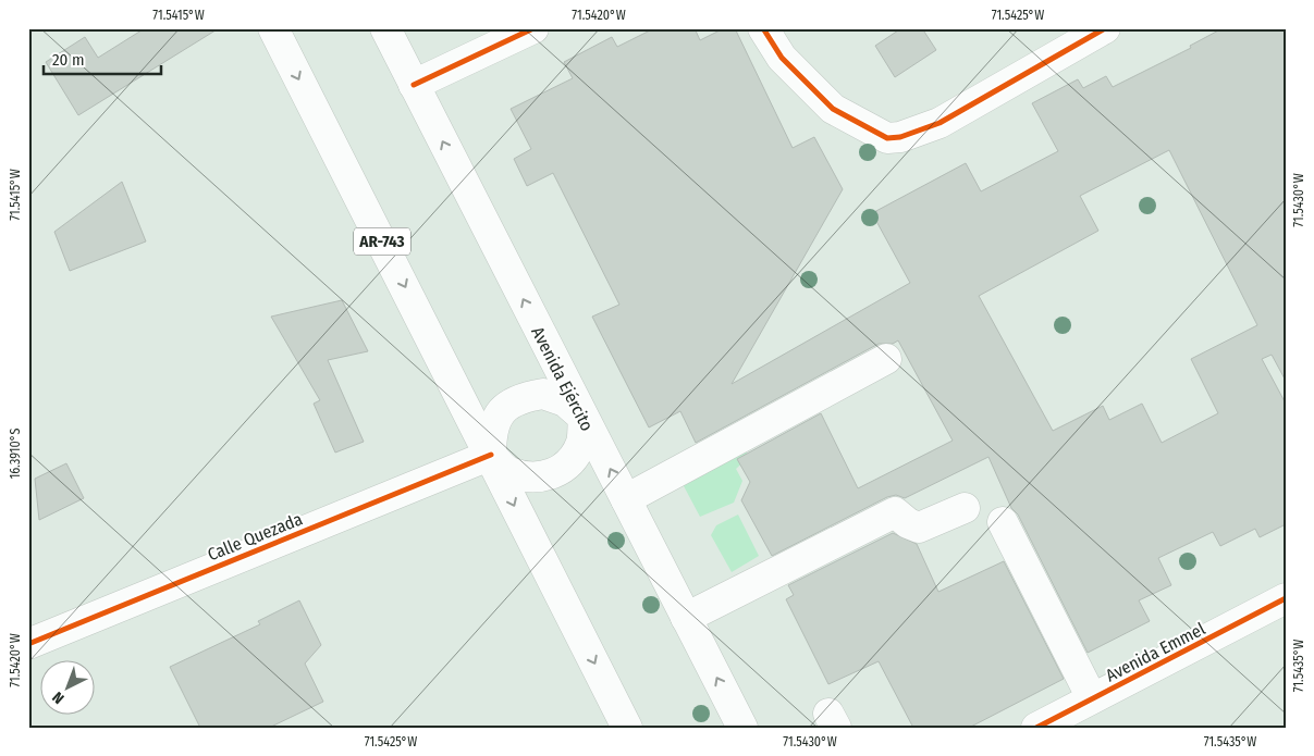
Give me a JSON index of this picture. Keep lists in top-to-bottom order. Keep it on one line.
{"streets":{"main road":["AR-743","Avenida Ejército","Calle Quezada","Avenida Emmel"]},"crossings":[["AR-743","Avenida Ejército"],["AR-743","Calle Quezada"],["Avenida Ejército","Calle Quezada"]],"scale_bar":"20 m","north":"bottom left","coordinates":["71.5415°W","71.5420°W","71.5425°W","71.5430°W","16.3910°S","71.5435°W"]}
